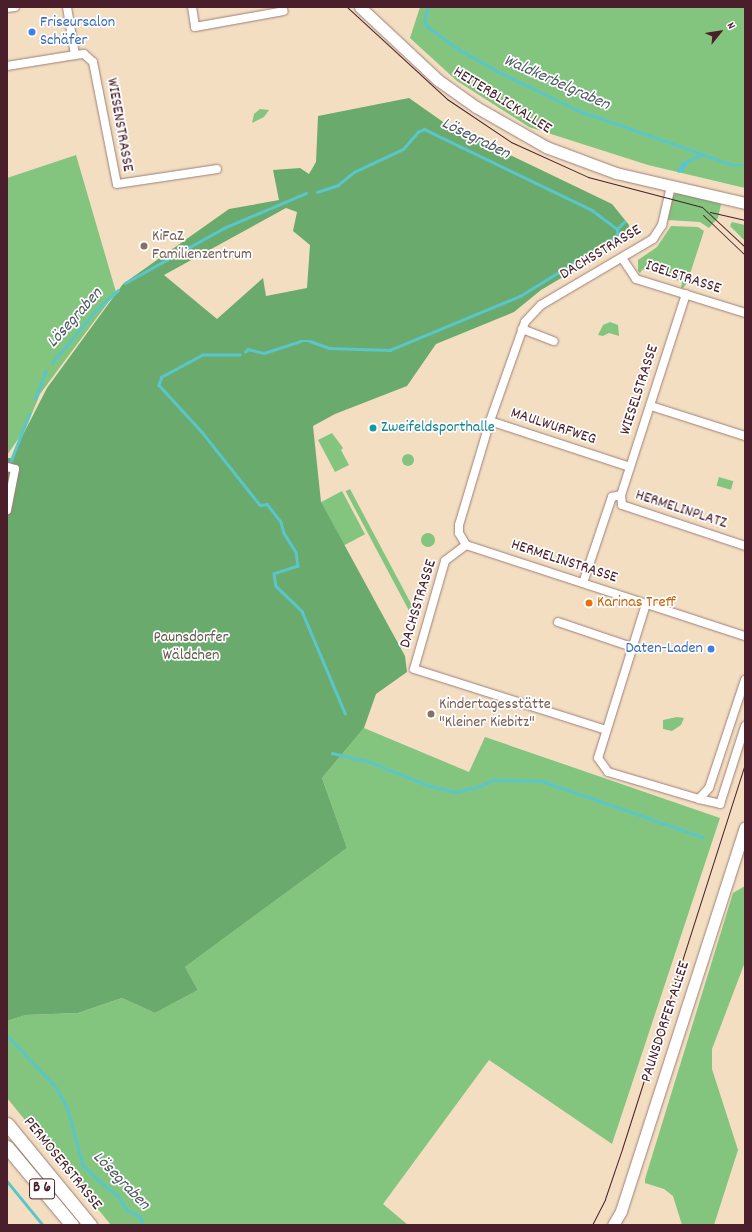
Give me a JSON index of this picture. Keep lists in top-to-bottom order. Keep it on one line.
{"streets":{"main road":["HEITERBLICKALLEE","PAUNSDORFER ALLEE","PERMOSERSTRASSE","B 6"],"street":["WIESENSTRASSE","DACHSSTRASSE","IGELSTRASSE","WIESELSTRASSE","MAULWURFWEG","HERMELINPLATZ","HERMELINSTRASSE"]},"crossings":[["HEITERBLICKALLEE","DACHSSTRASSE"],["DACHSSTRASSE","IGELSTRASSE"],["DACHSSTRASSE","MAULWURFWEG"],["DACHSSTRASSE","HERMELINSTRASSE"],["IGELSTRASSE","WIESELSTRASSE"],["WIESELSTRASSE","MAULWURFWEG"],["WIESELSTRASSE","HERMELINPLATZ"],["HERMELINPLATZ","HERMELINSTRASSE"]],"water":["Waldkerbelgraben","Lösegraben"],"parks":["Paunsdorfer Wäldchen"],"places":["Friseursalon Schäfer","KiFaZ Familienzentrum","Zweifeldsporthalle","Karinas Treff","Daten-Laden","Kindertagesstätte \"Kleiner Kiebitz\""],"north":"top right"}
